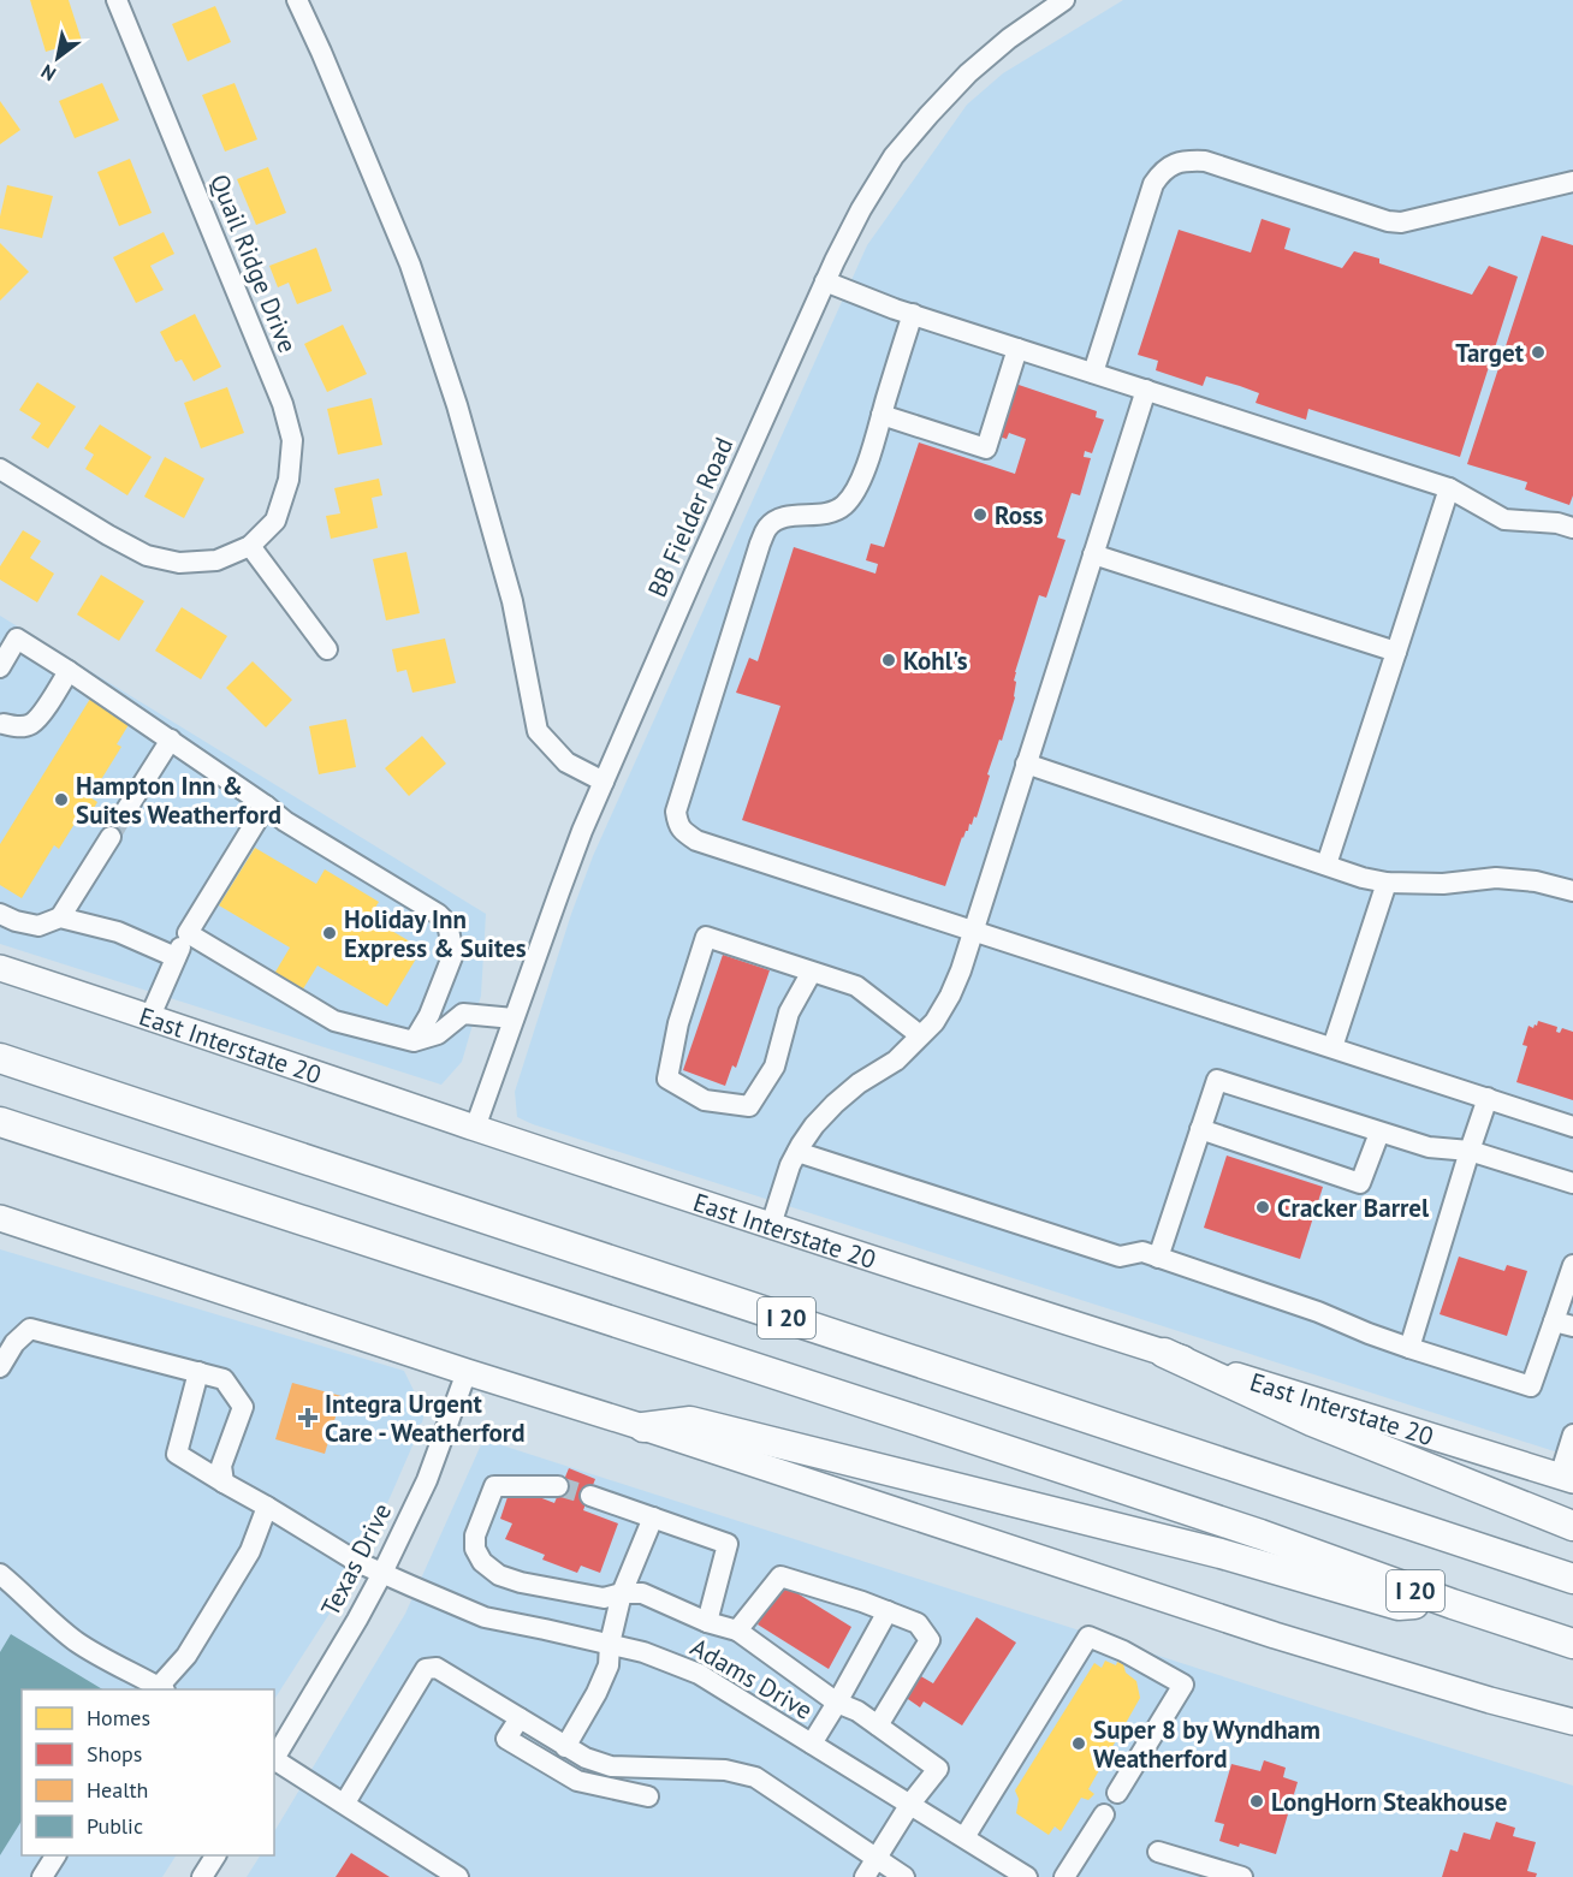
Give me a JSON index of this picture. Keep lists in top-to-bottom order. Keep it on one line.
{"streets":{"highway":["I 20"],"main road":["East Interstate 20"],"street":["Quail Ridge Drive","BB Fielder Road","Texas Drive","Adams Drive"]},"crossings":[["BB Fielder Road","East Interstate 20"],["Texas Drive","Adams Drive"]],"places":{"other":["Target","Ross","Kohl's","Hampton Inn & Suites Weatherford","Holiday Inn Express & Suites","Cracker Barrel","Super 8 by Wyndham Weatherford","LongHorn Steakhouse"],"health":["Integra Urgent Care - Weatherford"]},"legend":["Homes","Shops","Health","Public"],"north":"bottom left"}
